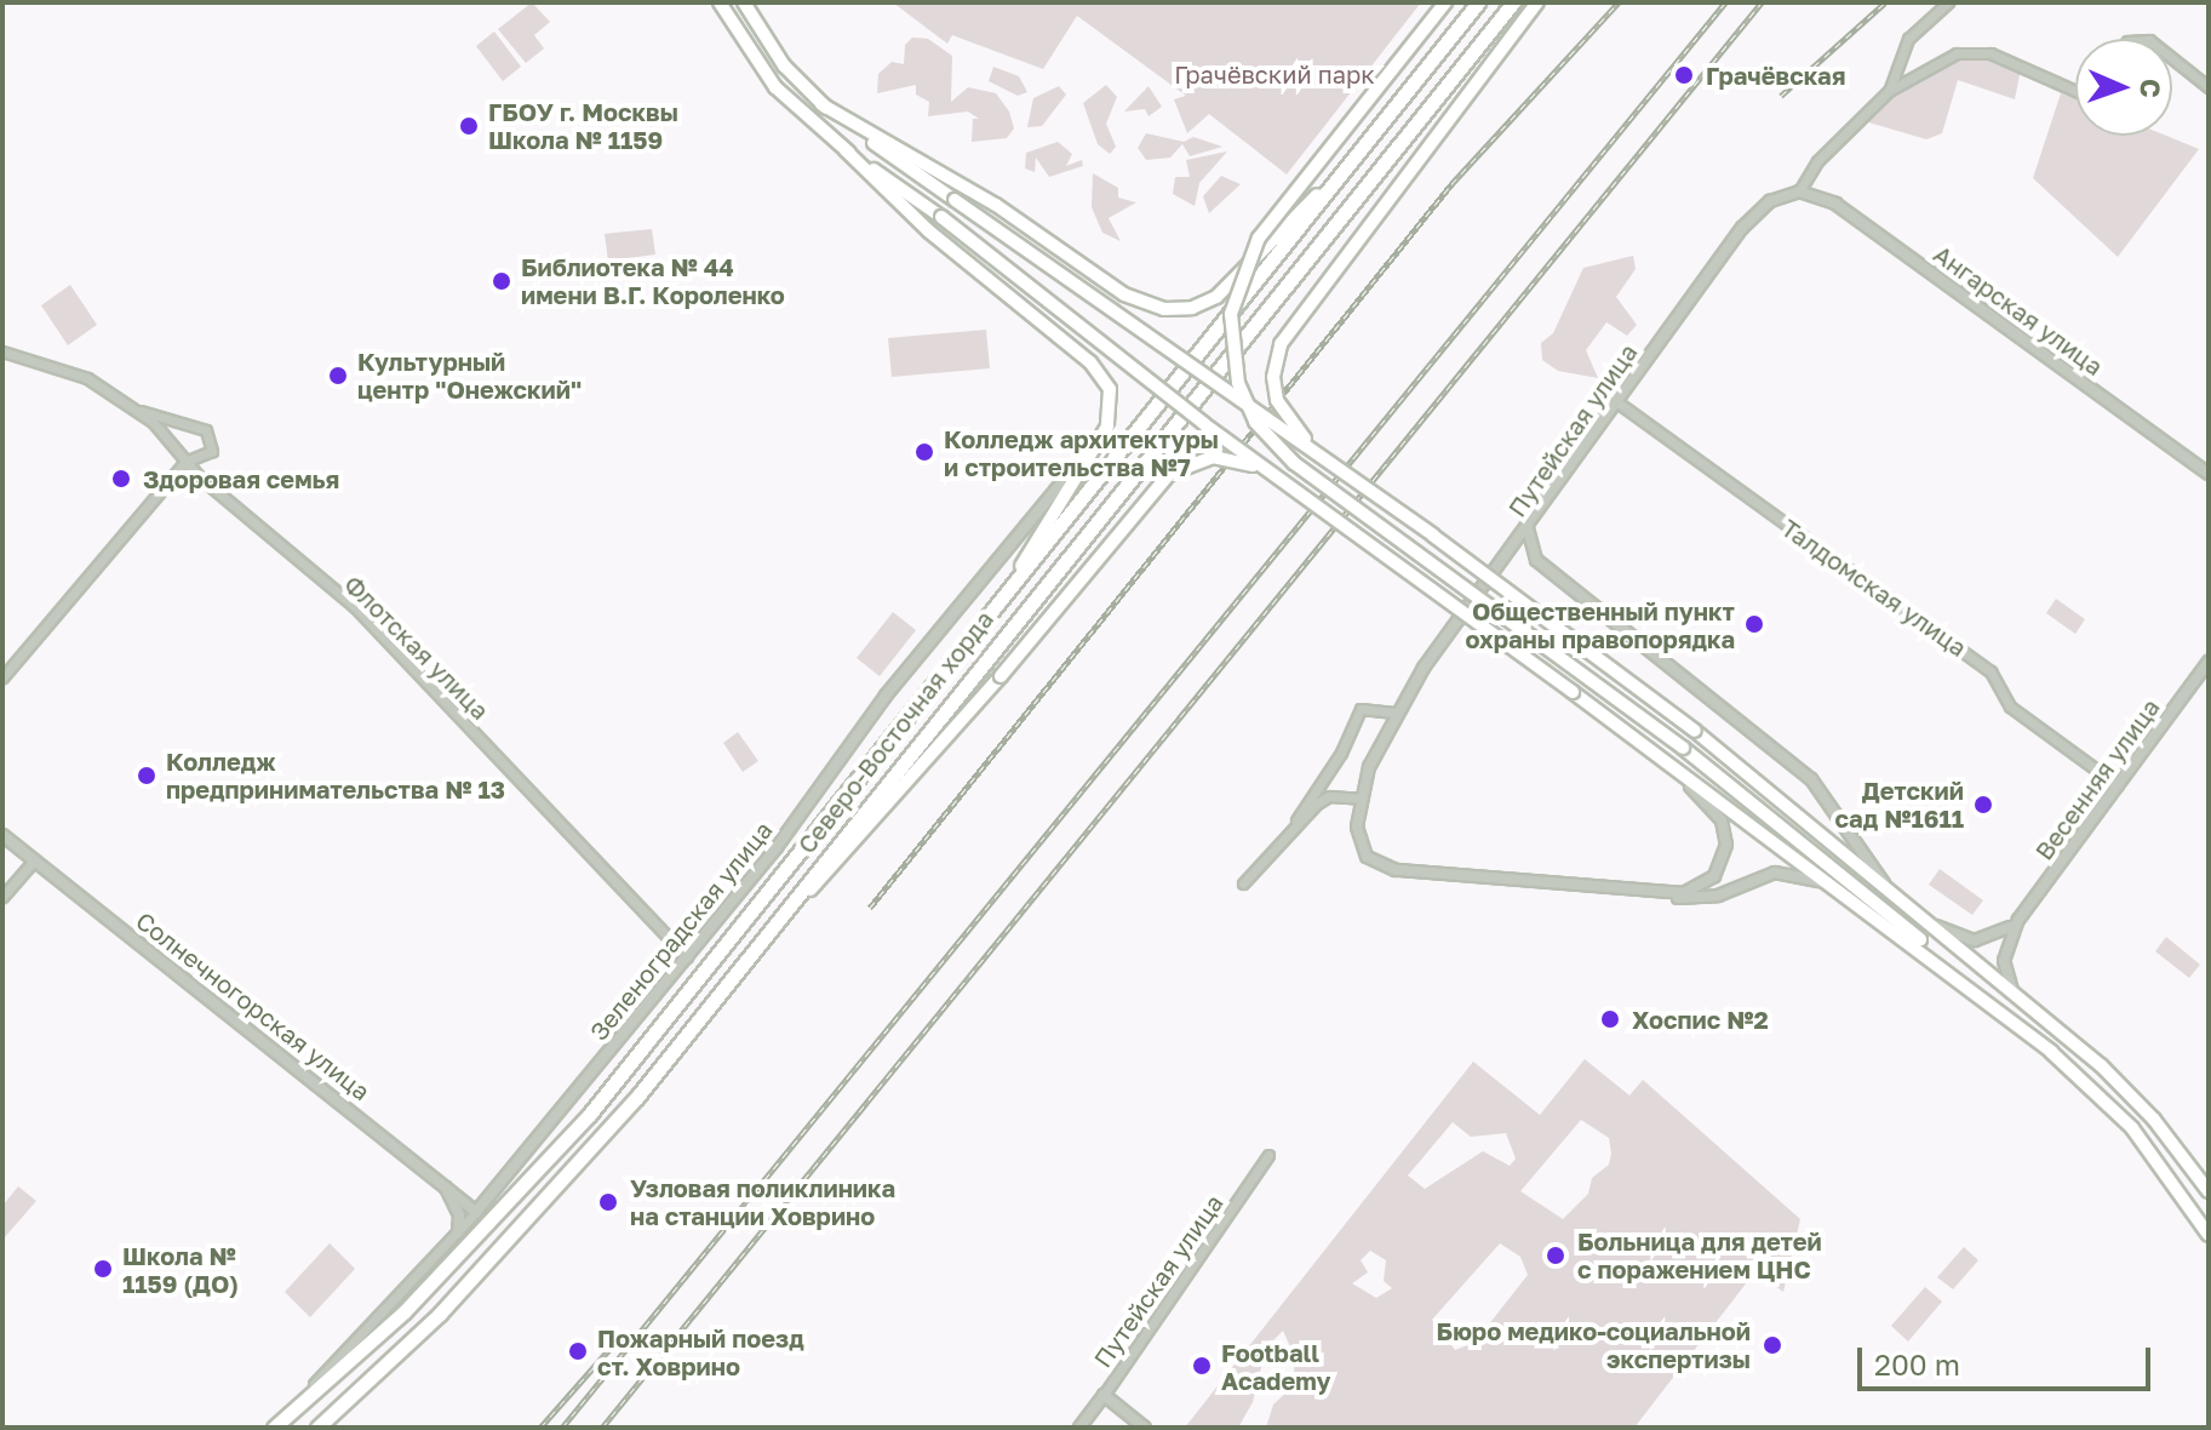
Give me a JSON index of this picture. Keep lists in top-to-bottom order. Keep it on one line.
{"streets":{"main road":["Северо-Восточная хорда"],"street":["Ангарская улица","Путейская улица","Талдомская улица","Флотская улица","Весенняя улица","Зеленоградская улица","Солнечногорская улица"]},"crossings":[["Ангарская улица","Путейская улица"],["Путейская улица","Талдомская улица"],["Талдомская улица","Весенняя улица"],["Флотская улица","Зеленоградская улица"],["Зеленоградская улица","Солнечногорская улица"]],"parks":["Грачёвский парк"],"places":["Грачёвская","ГБОУ г. Москвы Школа № 1159","Библиотека № 44 имени В.Г. Короленко","Культурный центр \"Онежский\"","Колледж архитектуры и строительства №7","Здоровая семья","Общественный пункт охраны правопорядка","Колледж предпринимательства № 13","Детский сад №1611","Хоспис №2","Узловая поликлиника на станции Ховрино","Больница для детей с поражением ЦНС","Школа № 1159 (ДО)","Бюро медико-социальной экспертизы","Пожарный поезд ст. Ховрино","Football Academy"],"scale_bar":"200 m","north":"right"}
